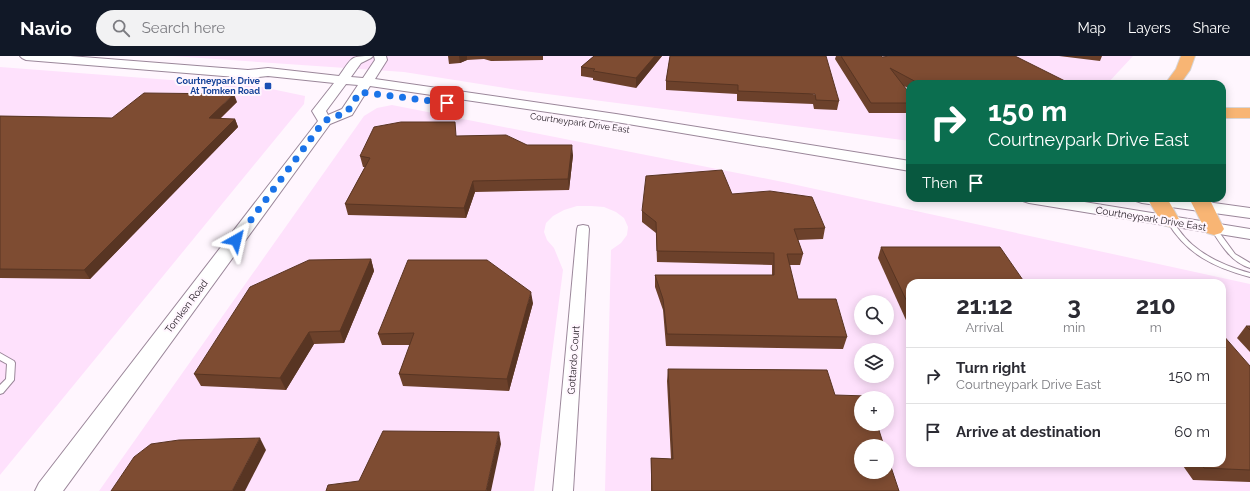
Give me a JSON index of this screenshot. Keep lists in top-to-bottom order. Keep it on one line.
{"streets":{"main road":["Courtneypark Drive East","Tomken Road"],"street":["Gottardo Court"]},"places":{"transit":["Courtneypark Drive At Tomken Road"]},"page":{"header":"Navio","search":"Search here","nav":["Map","Layers","Share"],"turn":["150 m","Courtneypark Drive East"],"then":"Then","eta":["21:12","Arrival","3","min","210","m"],"map_buttons":["+","−"],"list":[{"name":"Turn right","note":"Courtneypark Drive East","value":"150 m"},{"name":"Arrive at destination","value":"60 m"}]}}
